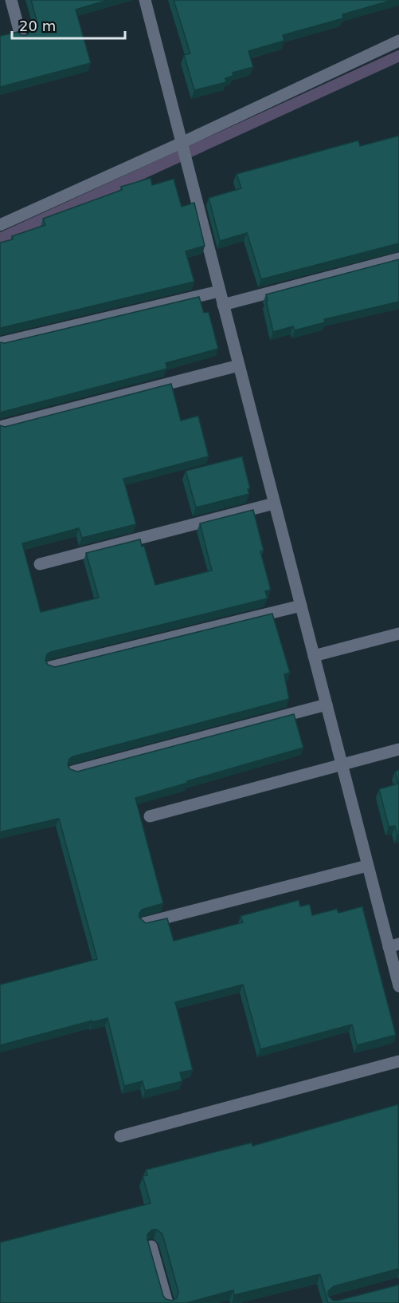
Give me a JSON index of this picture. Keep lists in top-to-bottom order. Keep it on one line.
{"scale_bar":"20 m"}
